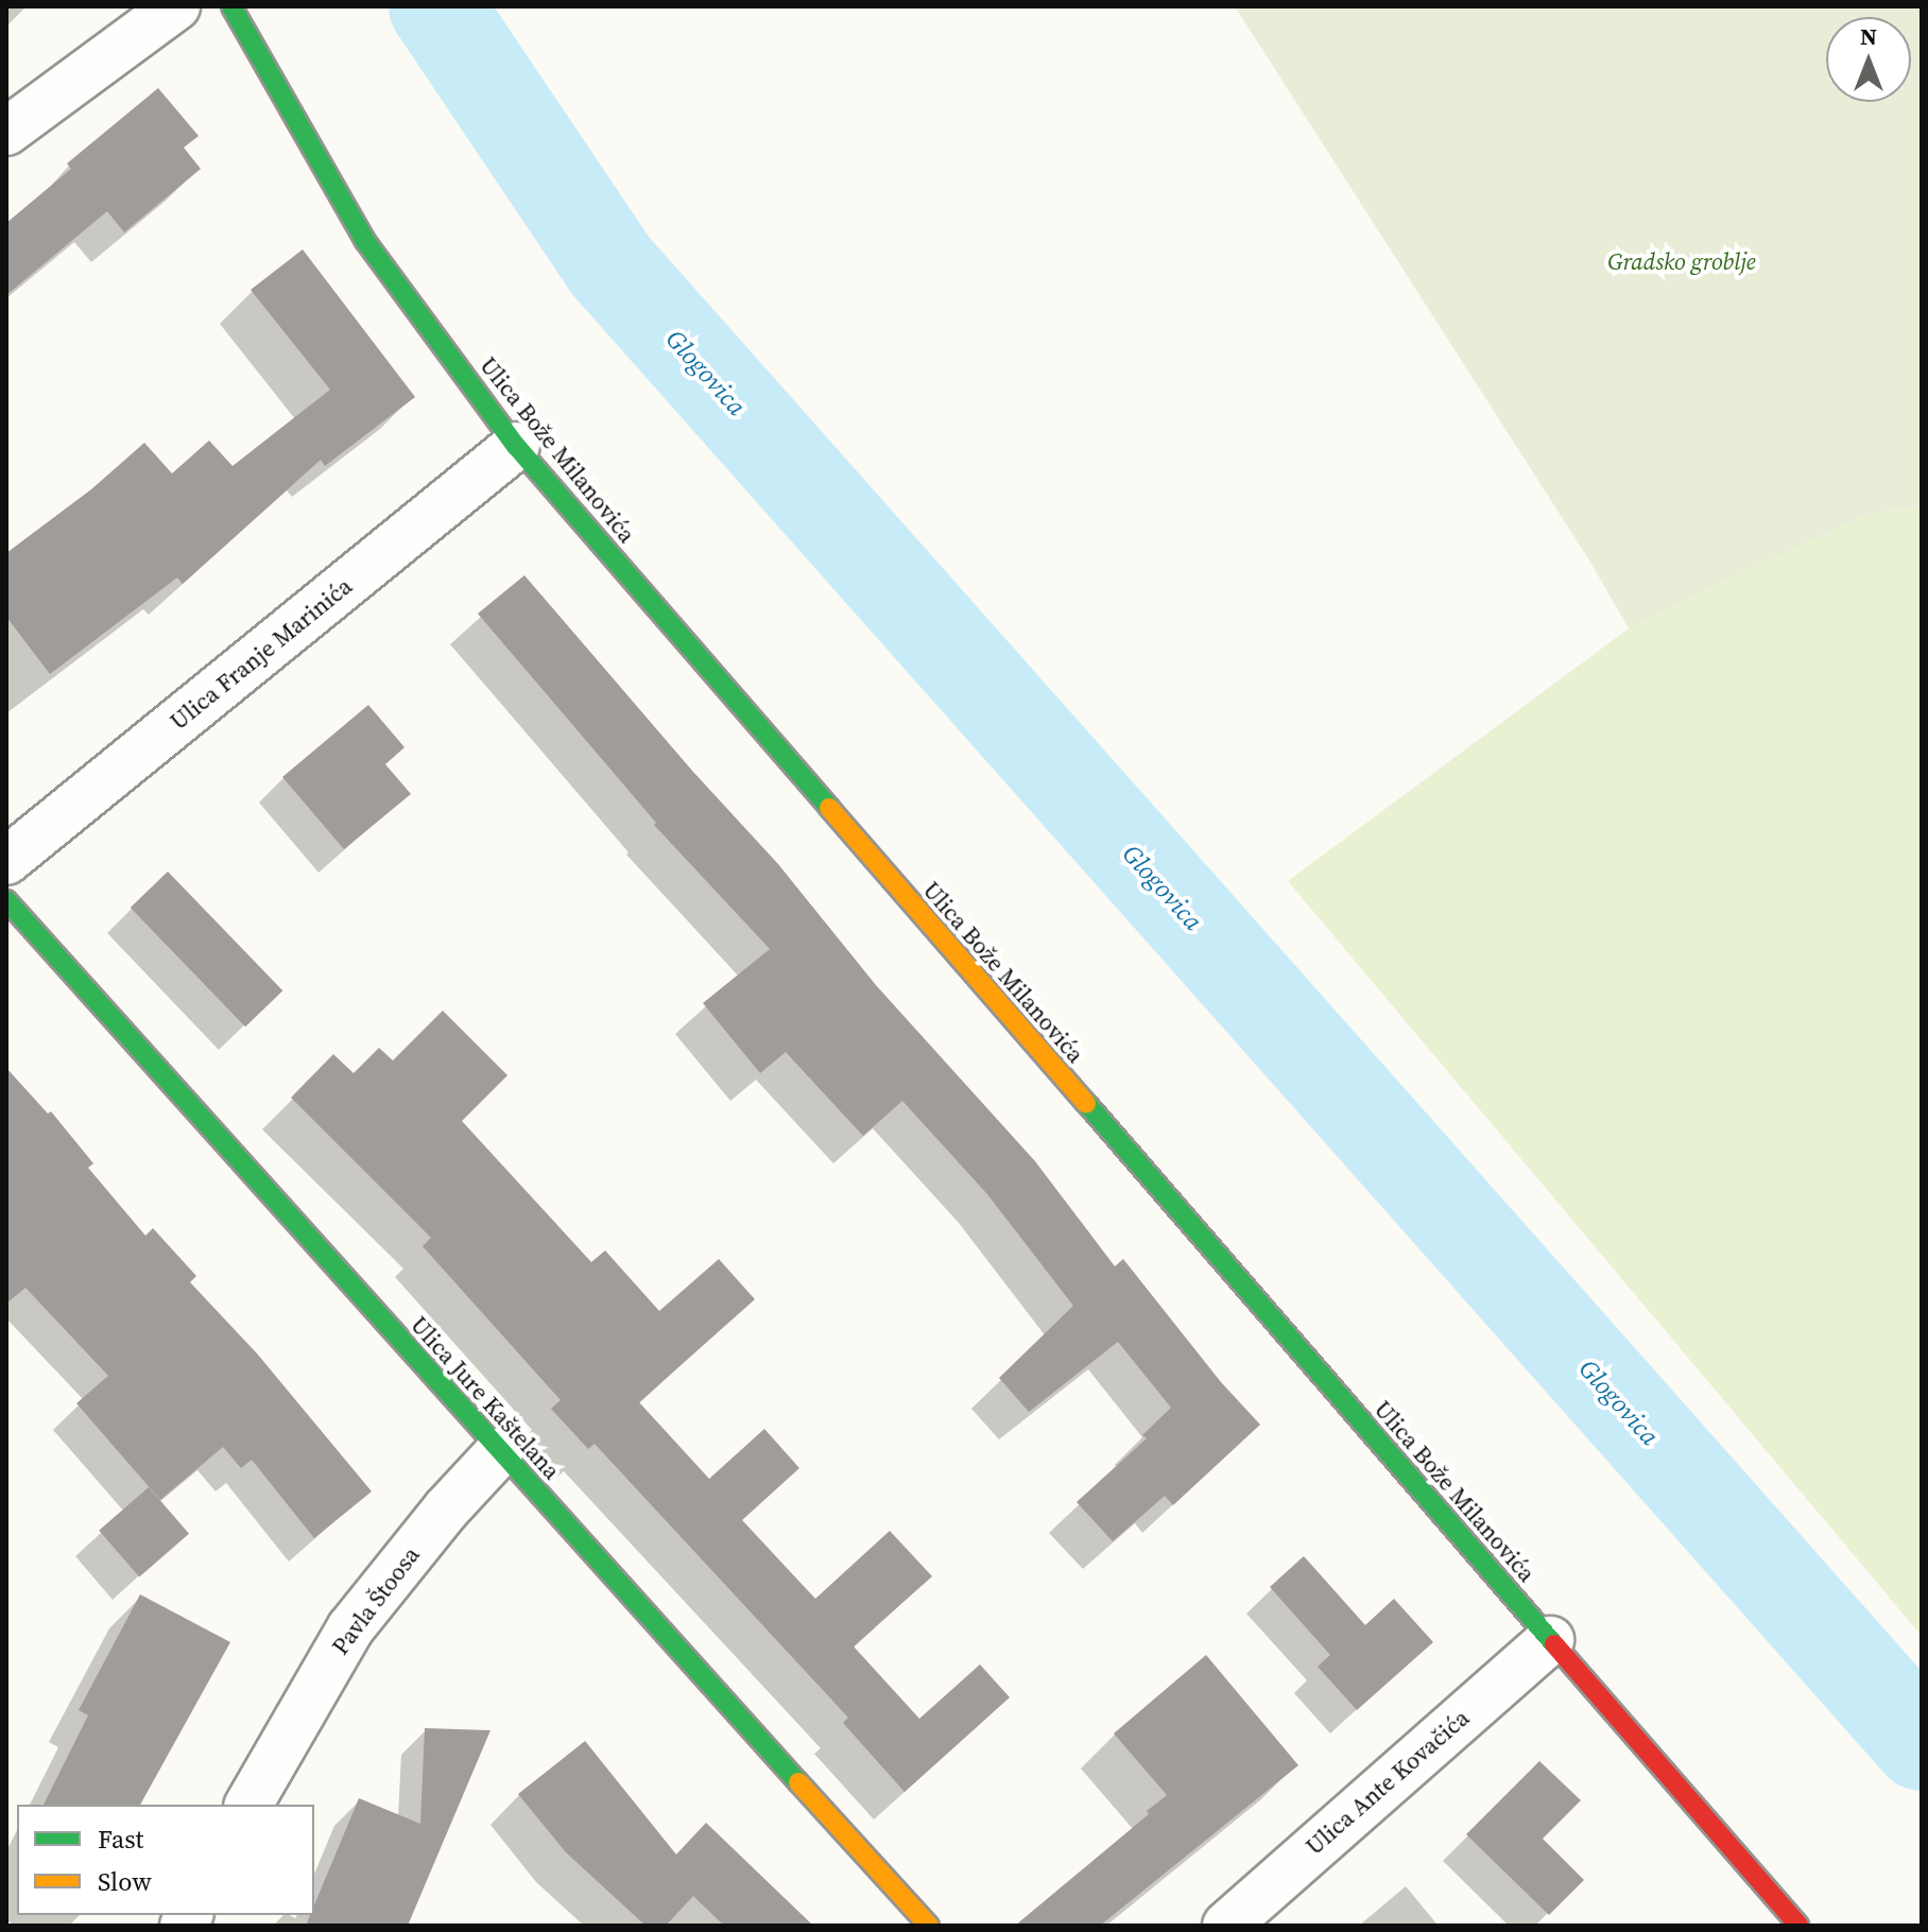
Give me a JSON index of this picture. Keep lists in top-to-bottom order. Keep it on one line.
{"streets":{"main road":["Ulica Bože Milanovića","Ulica Jure Kaštelana"],"street":["Ulica Franje Marinića","Pavla Štoosa","Ulica Ante Kovačića"]},"crossings":[["Ulica Bože Milanovića","Ulica Franje Marinića"],["Ulica Bože Milanovića","Ulica Ante Kovačića"],["Ulica Jure Kaštelana","Pavla Štoosa"]],"water":["Glogovica"],"parks":["Gradsko groblje"],"legend":["Fast","Slow"],"north":"top"}
